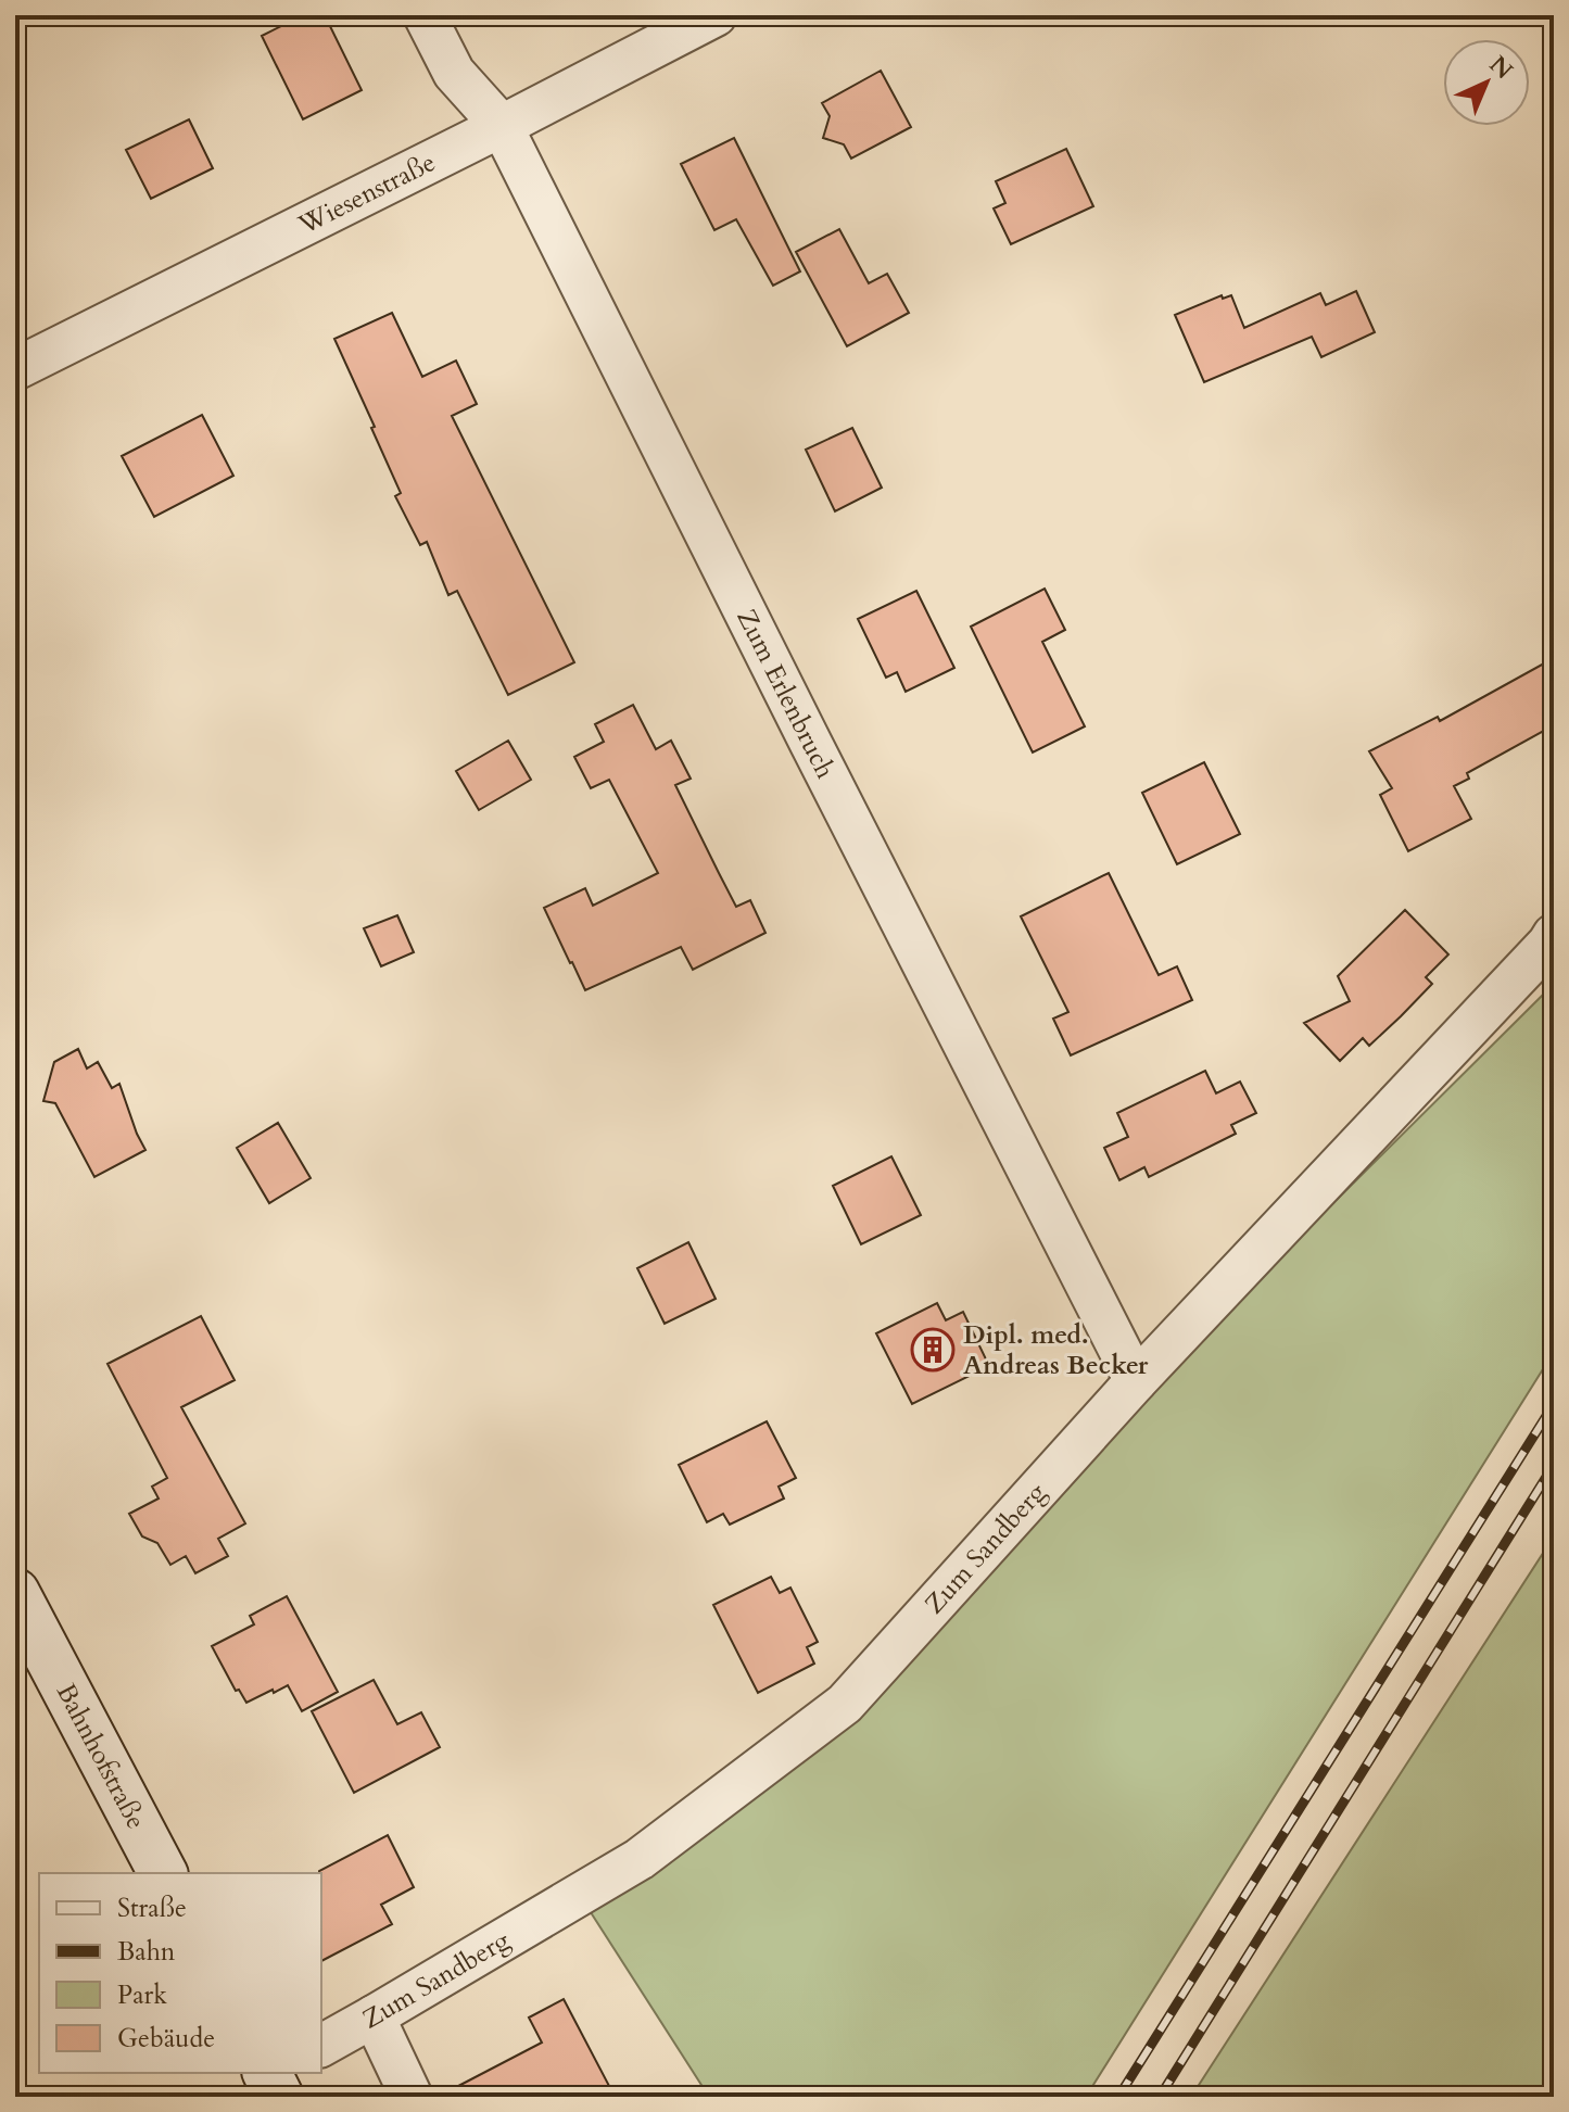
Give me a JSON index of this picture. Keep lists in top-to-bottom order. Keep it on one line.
{"streets":{"main road":["Bahnhofstraße"],"street":["Wiesenstraße","Zum Erlenbruch","Zum Sandberg"]},"crossings":[["Wiesenstraße","Zum Erlenbruch"],["Zum Erlenbruch","Zum Sandberg"]],"places":{"building":["Dipl. med. Andreas Becker"]},"legend":["Straße","Bahn","Park","Gebäude"],"north":"top right"}
